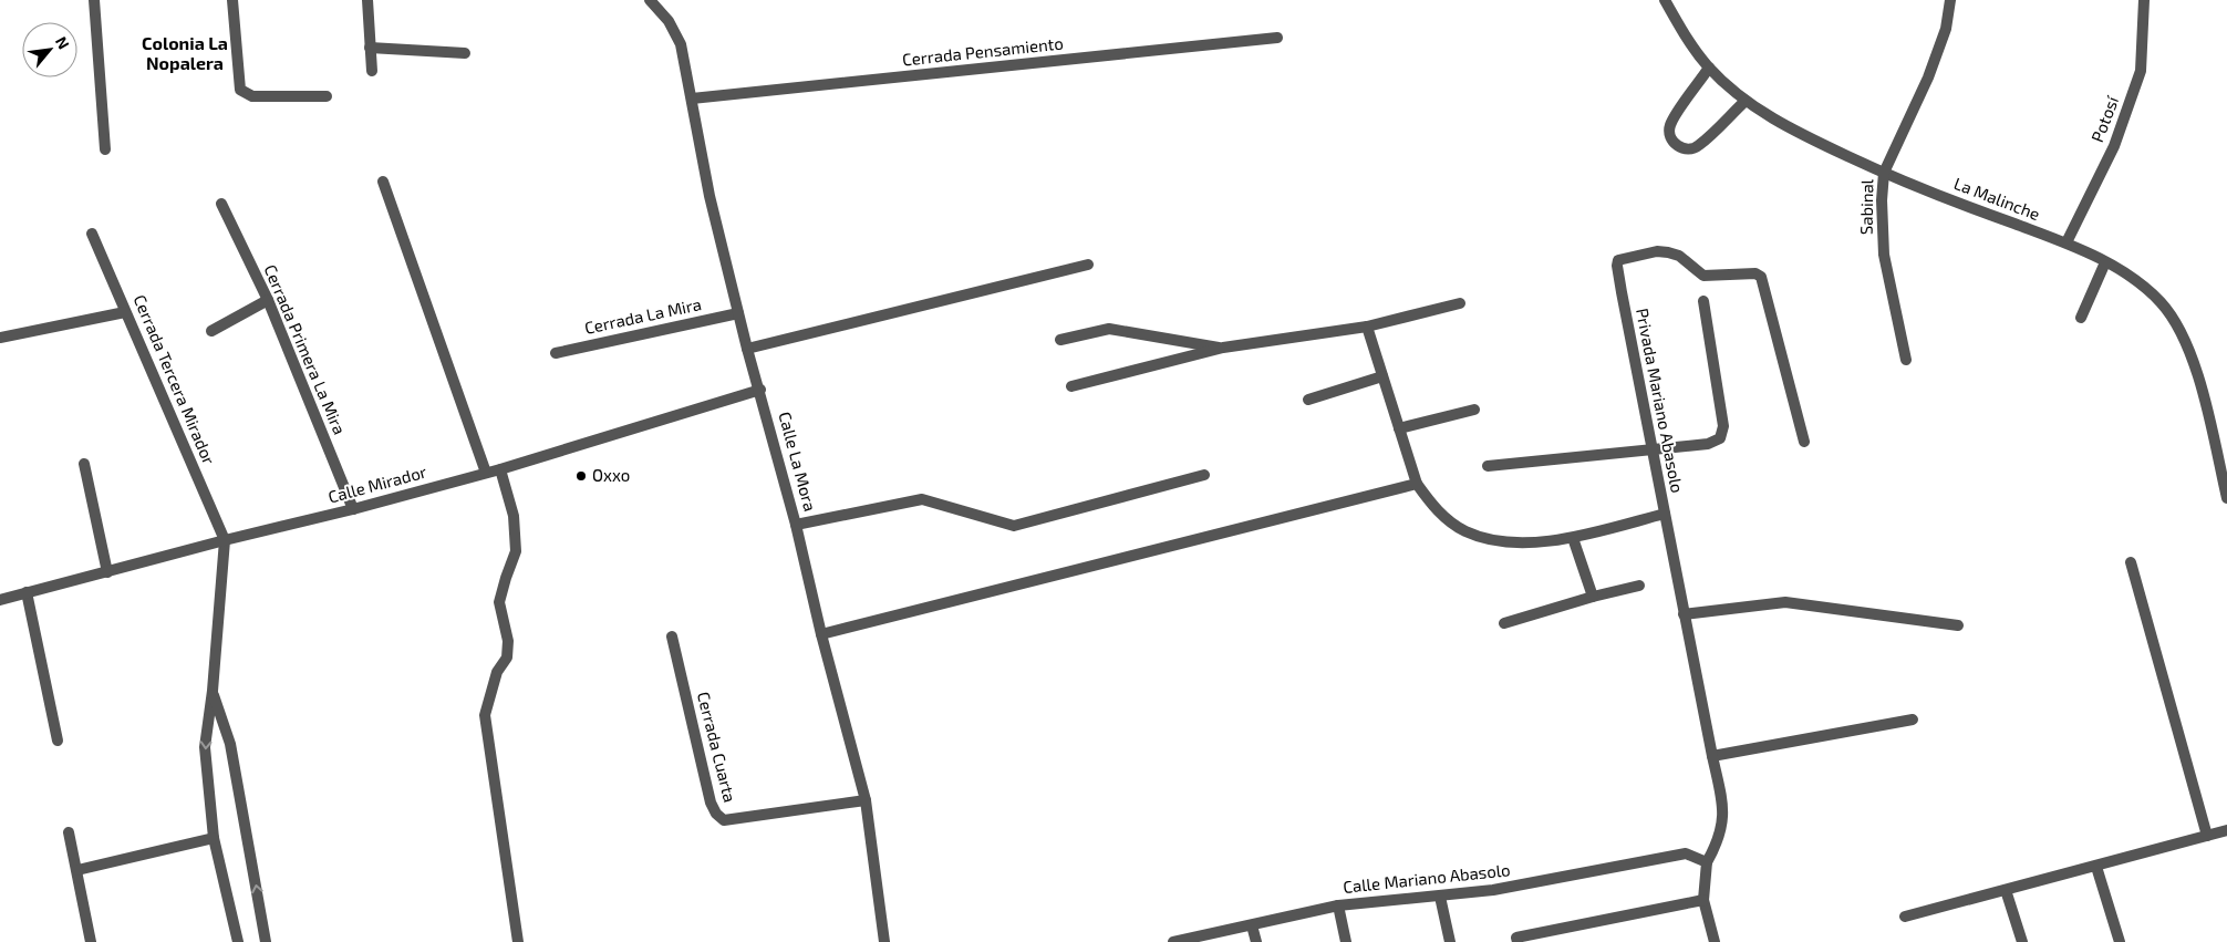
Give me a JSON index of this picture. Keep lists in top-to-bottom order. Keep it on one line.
{"streets":{"street":["Cerrada Pensamiento","Potosí","La Malinche","Sabinal","Cerrada La Mira","Cerrada Primera La Mira","Cerrada Tercera Mirador","Privada Mariano Abasolo","Calle La Mora","Calle Mirador","Cerrada Cuarta","Calle Mariano Abasolo"]},"crossings":[["Cerrada Pensamiento","Calle La Mora"],["Potosí","La Malinche"],["La Malinche","Sabinal"],["Cerrada La Mira","Calle La Mora"],["Cerrada Primera La Mira","Calle Mirador"],["Cerrada Tercera Mirador","Calle Mirador"],["Privada Mariano Abasolo","Calle Mariano Abasolo"],["Calle La Mora","Calle Mirador"],["Calle La Mora","Cerrada Cuarta"]],"districts":["Colonia La Nopalera"],"places":["Oxxo"],"north":"top right"}
